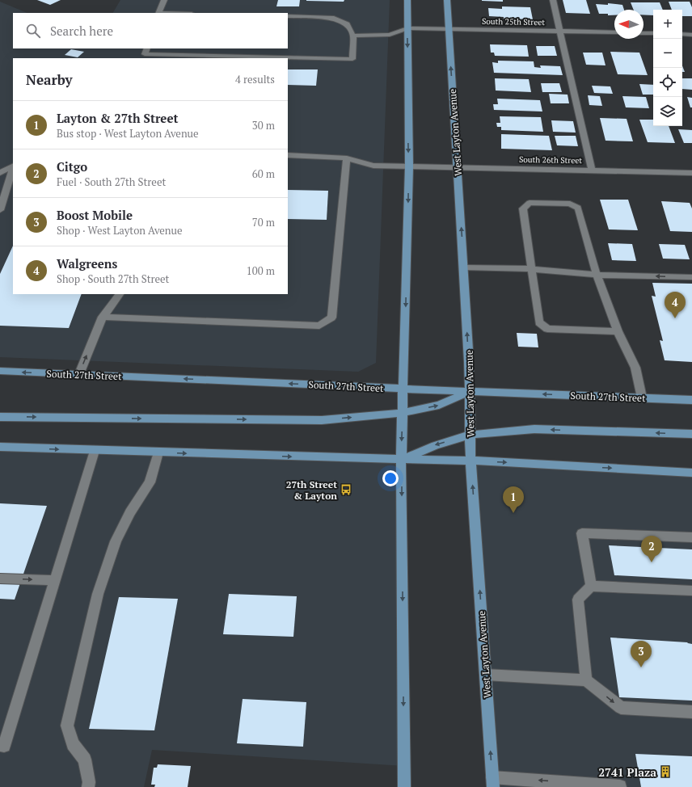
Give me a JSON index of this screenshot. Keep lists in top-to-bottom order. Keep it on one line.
{"streets":{"main road":["West Layton Avenue","South 27th Street"],"street":["South 25th Street","South 26th Street"]},"crossings":[["South 25th Street","West Layton Avenue"],["West Layton Avenue","South 26th Street"],["West Layton Avenue","South 27th Street"]],"places":{"bus stop":["27th Street & Layton"],"building":["2741 Plaza"]},"north":"left","page":{"map_buttons":["+","−"],"search":"Search here","heading":["Nearby","4 results"],"list":[{"mark":"1","name":"Layton & 27th Street","note":"Bus stop · West Layton Avenue","value":"30 m"},{"mark":"2","name":"Citgo","note":"Fuel · South 27th Street","value":"60 m"},{"mark":"3","name":"Boost Mobile","note":"Shop · West Layton Avenue","value":"70 m"},{"mark":"4","name":"Walgreens","note":"Shop · South 27th Street","value":"100 m"}],"pins":["4","1","2","3"]}}
